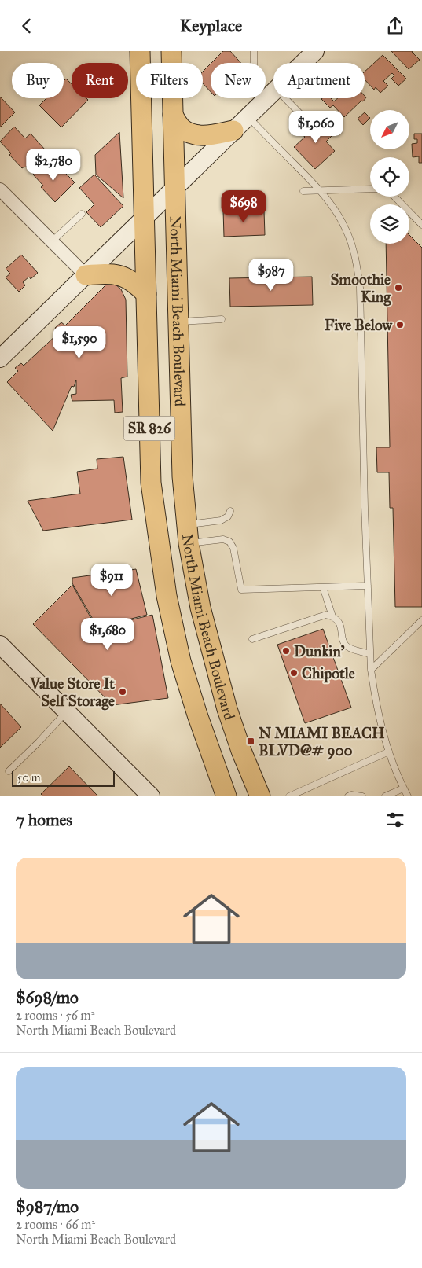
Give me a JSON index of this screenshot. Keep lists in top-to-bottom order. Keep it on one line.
{"streets":{"main road":["North Miami Beach Boulevard","SR 826"]},"places":{"other":["Smoothie King","Five Below","Dunkin'","Chipotle","Value Store It Self Storage"],"transit":["N MIAMI BEACH BLVD@# 900"]},"scale_bar":"50 m","north":"bottom left","page":{"header":"Keyplace","chip":["Buy","Rent","Filters","New","Apartment"],"price":["$1,060","$2,780","$698","$987","$1,590","$911","$1,680"],"scale":"50 m","heading":"7 homes","list":[{"name":"$698/mo","note":"2 rooms · 56 m² · North Miami Beach Boulevard"},{"name":"$987/mo","note":"2 rooms · 66 m² · North Miami Beach Boulevard"}]}}
